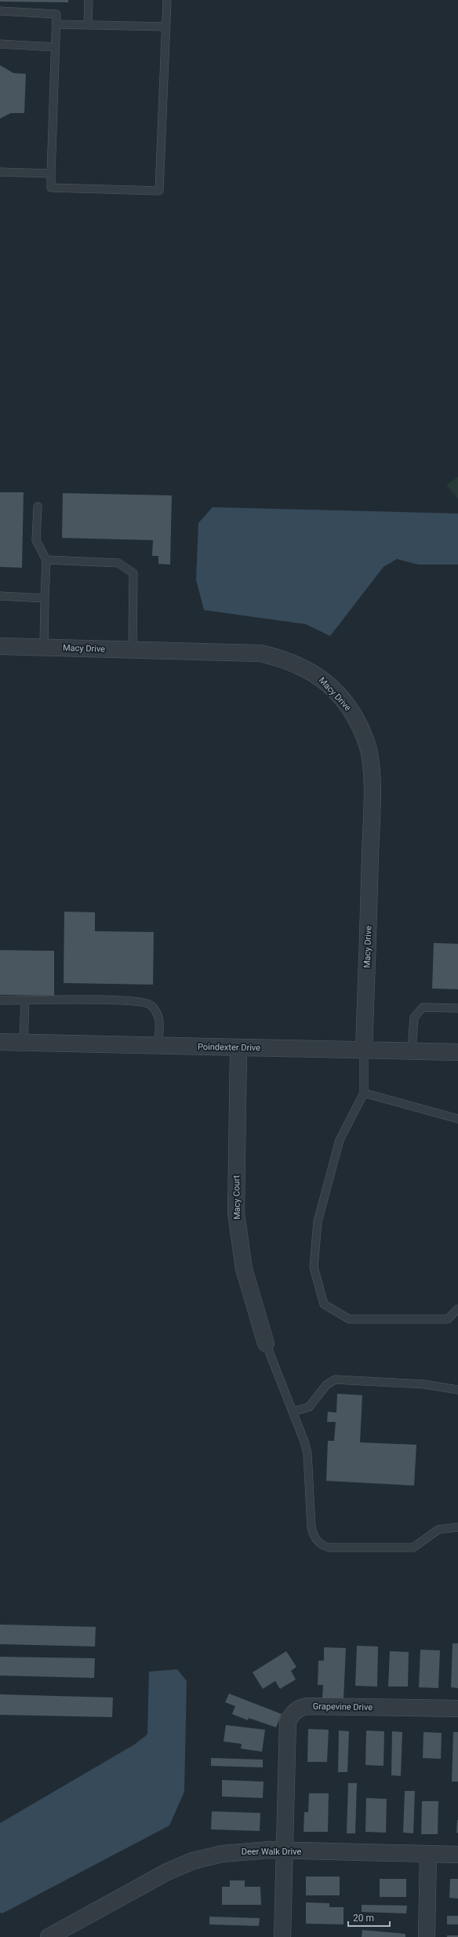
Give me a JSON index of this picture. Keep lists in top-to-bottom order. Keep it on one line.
{"streets":{"street":["Macy Drive","Poindexter Drive","Macy Court","Grapevine Drive","Deer Walk Drive"]},"crossings":[["Macy Drive","Poindexter Drive"],["Poindexter Drive","Macy Court"],["Grapevine Drive","Deer Walk Drive"]],"scale_bar":"20 m"}
